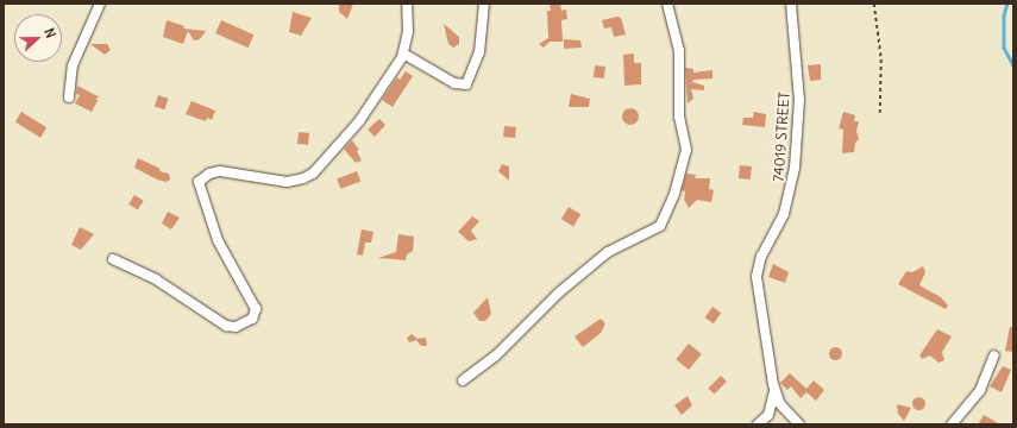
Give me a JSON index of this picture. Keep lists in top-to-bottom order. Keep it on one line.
{"streets":{"street":["74019 STREET"]},"north":"right"}
